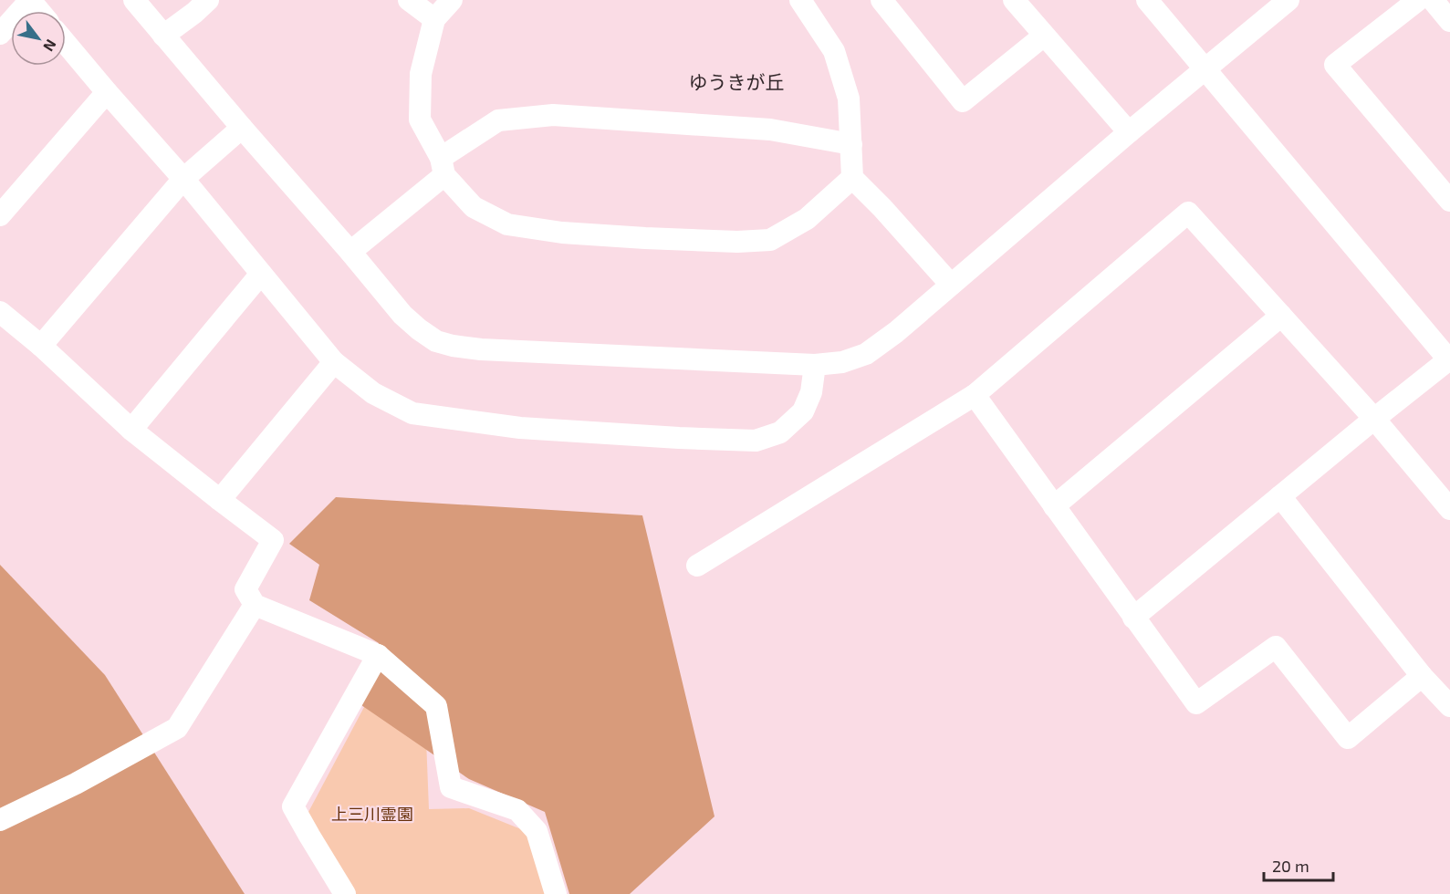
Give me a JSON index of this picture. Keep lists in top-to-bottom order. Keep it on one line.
{"districts":["ゆうきが丘"],"parks":["上三川霊園"],"scale_bar":"20 m","north":"bottom right"}
